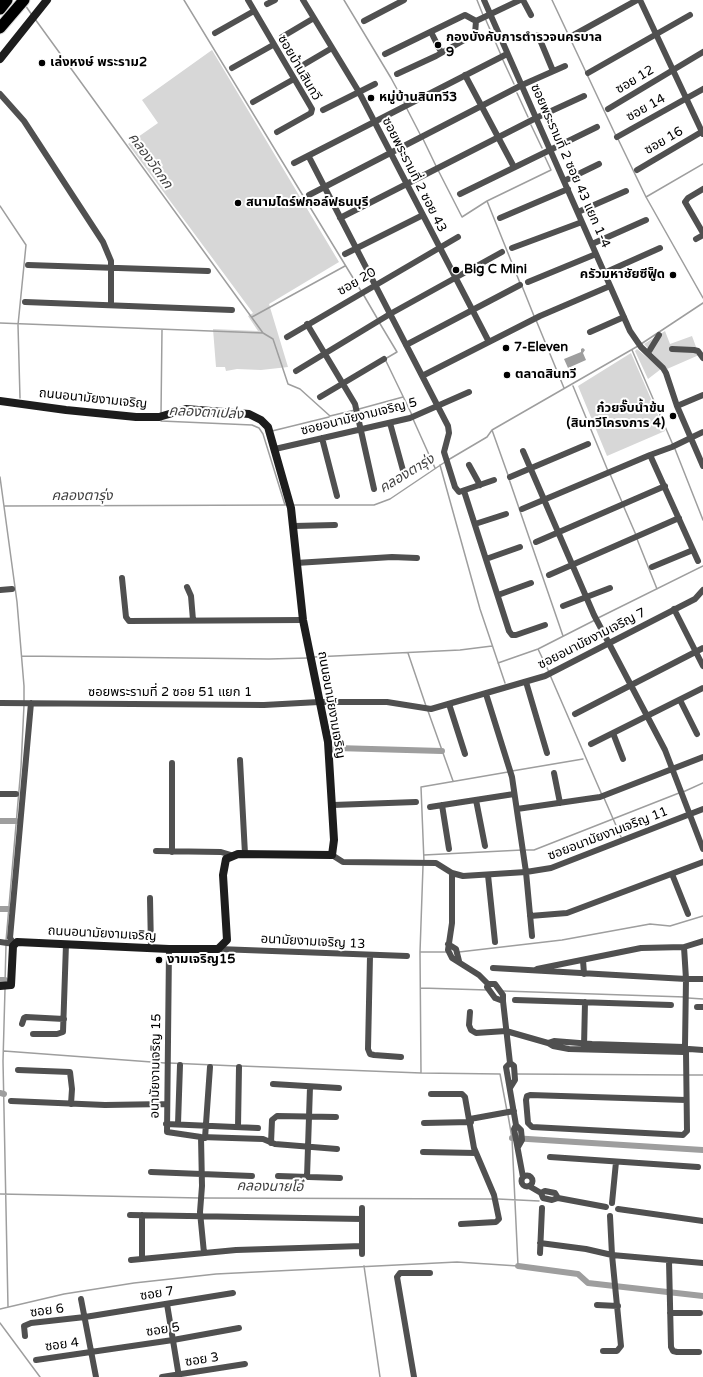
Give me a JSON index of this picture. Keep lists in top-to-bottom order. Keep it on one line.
{"streets":{"street":["ซอยบ้านสินทวี","ซอย 12","ซอย 14","ซอย 16","ซอยพระรามที่ 2 ซอย 43 แยก 1-4","ซอยพระรามที่ 2 ซอย 43","ซอย 20","ถนนอนามัยงามเจริญ","ซอยอนามัยงามเจริญ 5","ซอยอนามัยงามเจริญ 7","ซอยพระรามที่ 2 ซอย 51 แยก 1","ซอยอนามัยงามเจริญ 11","อนามัยงามเจริญ 13","อนามัยงามเจริญ 15","ซอย 7","ซอย 6","ซอย 5","ซอย 4","ซอย 3"]},"crossings":[["ซอยพระรามที่ 2 ซอย 43","ซอย 20"],["ถนนอนามัยงามเจริญ","ซอยอนามัยงามเจริญ 5"],["ถนนอนามัยงามเจริญ","ซอยอนามัยงามเจริญ 7"],["ถนนอนามัยงามเจริญ","ซอยพระรามที่ 2 ซอย 51 แยก 1"],["ถนนอนามัยงามเจริญ","ซอยอนามัยงามเจริญ 11"],["ถนนอนามัยงามเจริญ","อนามัยงามเจริญ 13"],["ถนนอนามัยงามเจริญ","อนามัยงามเจริญ 15"],["ซอยอนามัยงามเจริญ 7","ซอยพระรามที่ 2 ซอย 51 แยก 1"],["ซอย 7","ซอย 6"],["ซอย 5","ซอย 4"]],"water":["คลองวัดกก","คลองตาเปล่ง","คลองตารุ่ง","คลองนายโอ๋"],"places":["กองบังคับการตำรวจนครบาล 9","เล่งหงษ์ พระราม2","หมู่บ้านสินทวี3","สนามไดร์ฟกอล์ฟธนบุรี","Big C Mini","ครัวมหาชัยซีฟู็ด","7-Eleven","ตลาดสินทวี","ก๋วยจั๊บน้ำข้น (สินทวีโครงการ 4)","งามเจริญ15"]}
